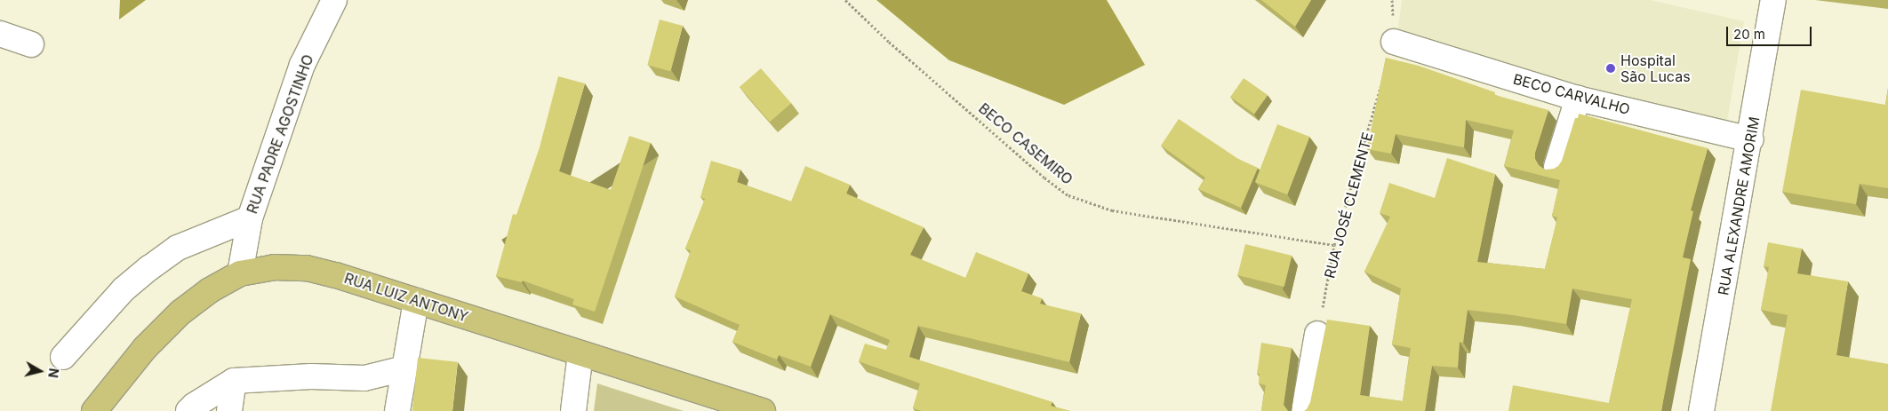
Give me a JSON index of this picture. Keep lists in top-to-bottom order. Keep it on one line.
{"streets":{"main road":["RUA LUIZ ANTONY"],"street":["BECO CARVALHO","RUA PADRE AGOSTINHO","RUA ALEXANDRE AMORIM"],"path":["BECO CASEMIRO","RUA JOSÉ CLEMENTE"]},"crossings":[["BECO CARVALHO","RUA ALEXANDRE AMORIM"],["RUA PADRE AGOSTINHO","RUA LUIZ ANTONY"],["BECO CASEMIRO","RUA JOSÉ CLEMENTE"]],"places":["Hospital São Lucas"],"scale_bar":"20 m","north":"right"}
